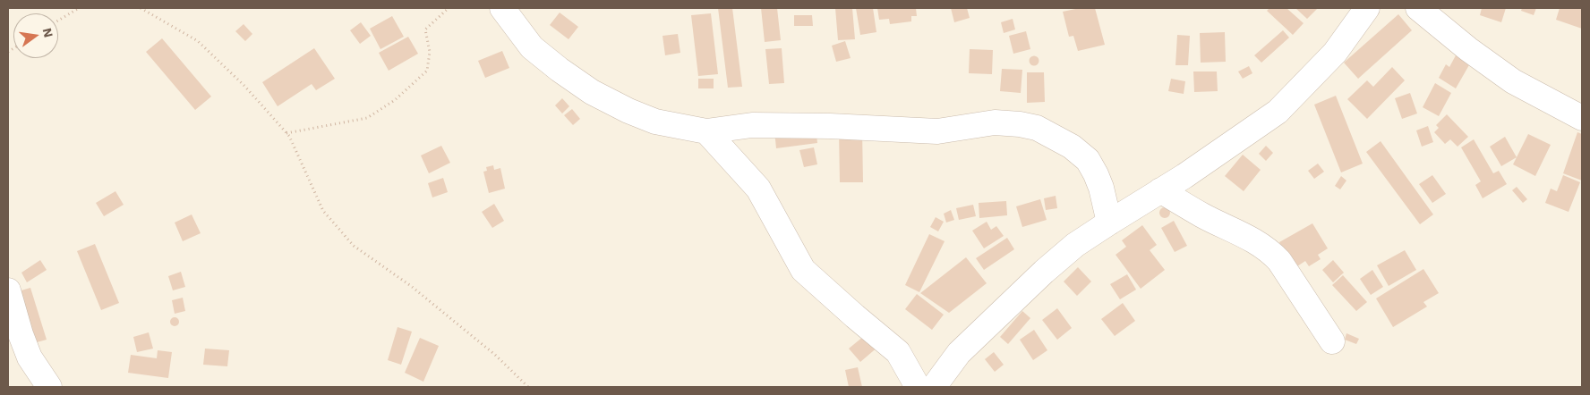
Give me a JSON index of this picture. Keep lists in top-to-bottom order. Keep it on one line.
{"north":"right"}
